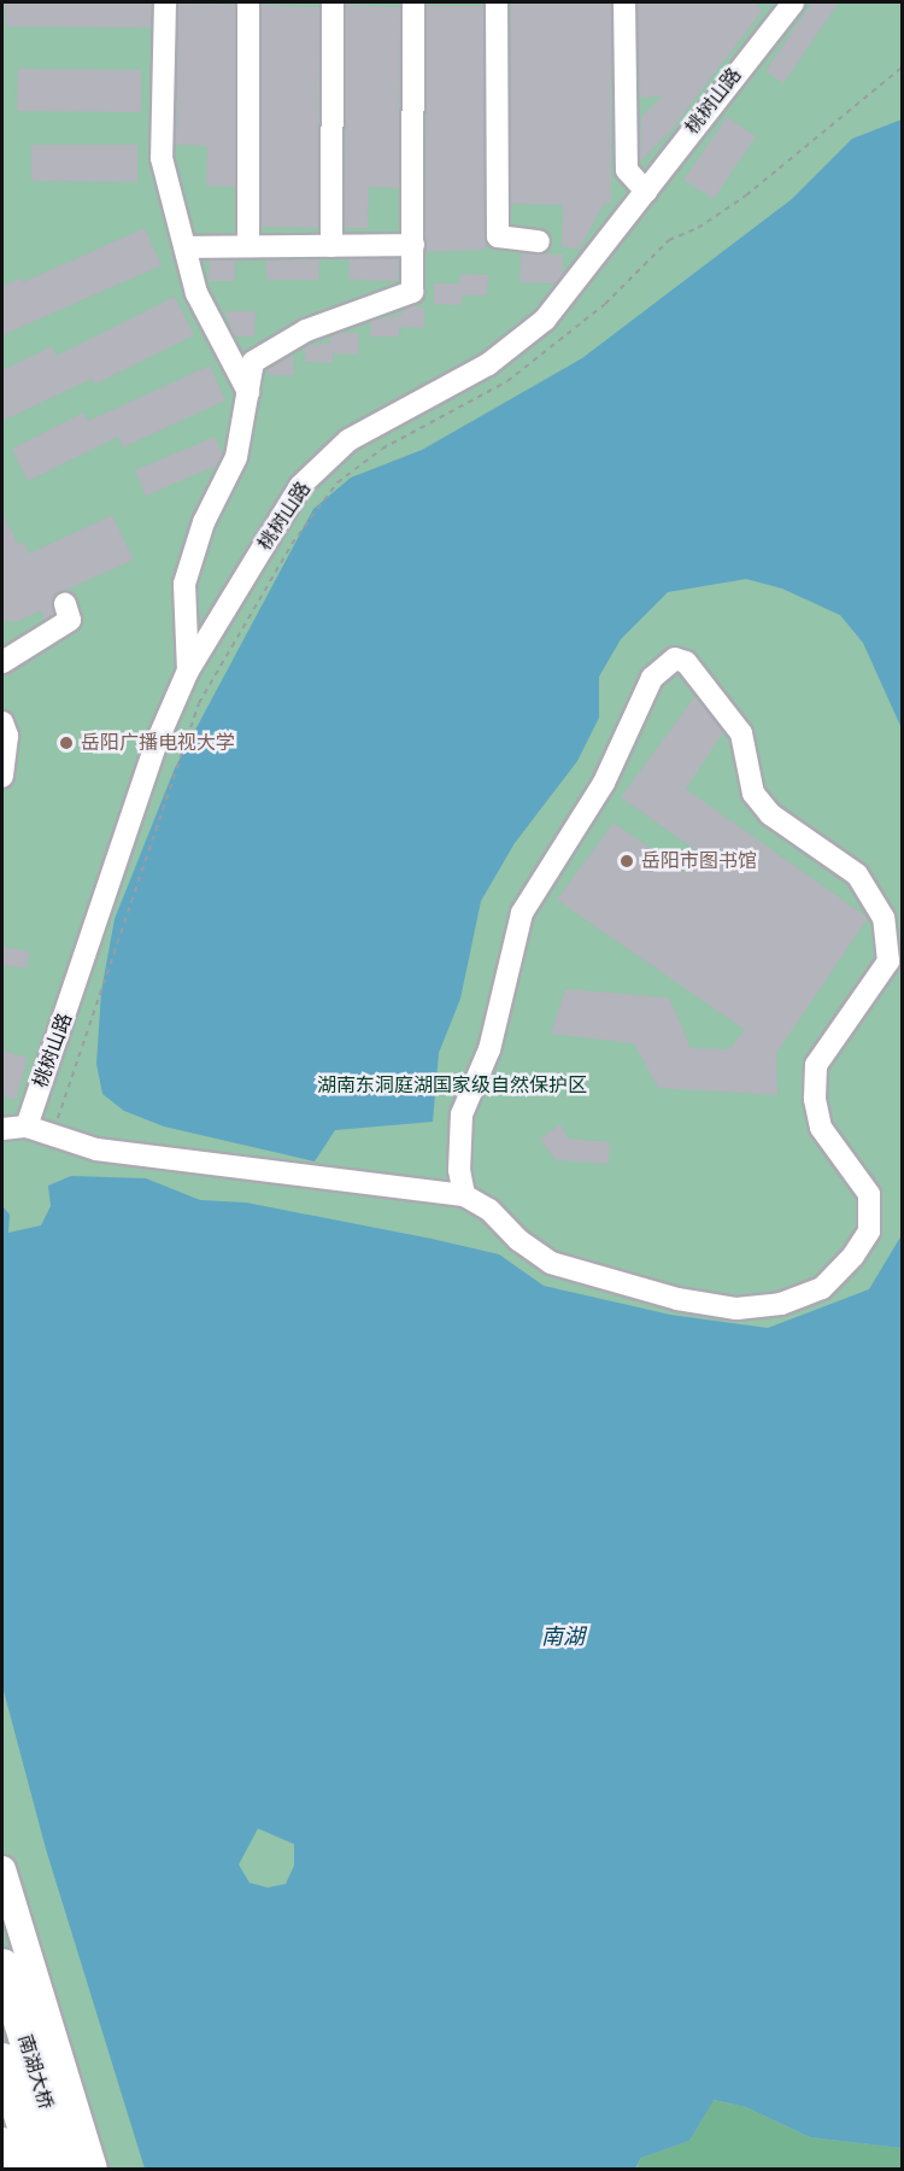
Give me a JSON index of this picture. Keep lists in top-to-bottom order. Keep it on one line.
{"streets":{"highway":["南湖大桥"],"street":["桃树山路"]},"water":["南湖"],"parks":["湖南东洞庭湖国家级自然保护区"],"places":["岳阳广播电视大学","岳阳市图书馆"]}
